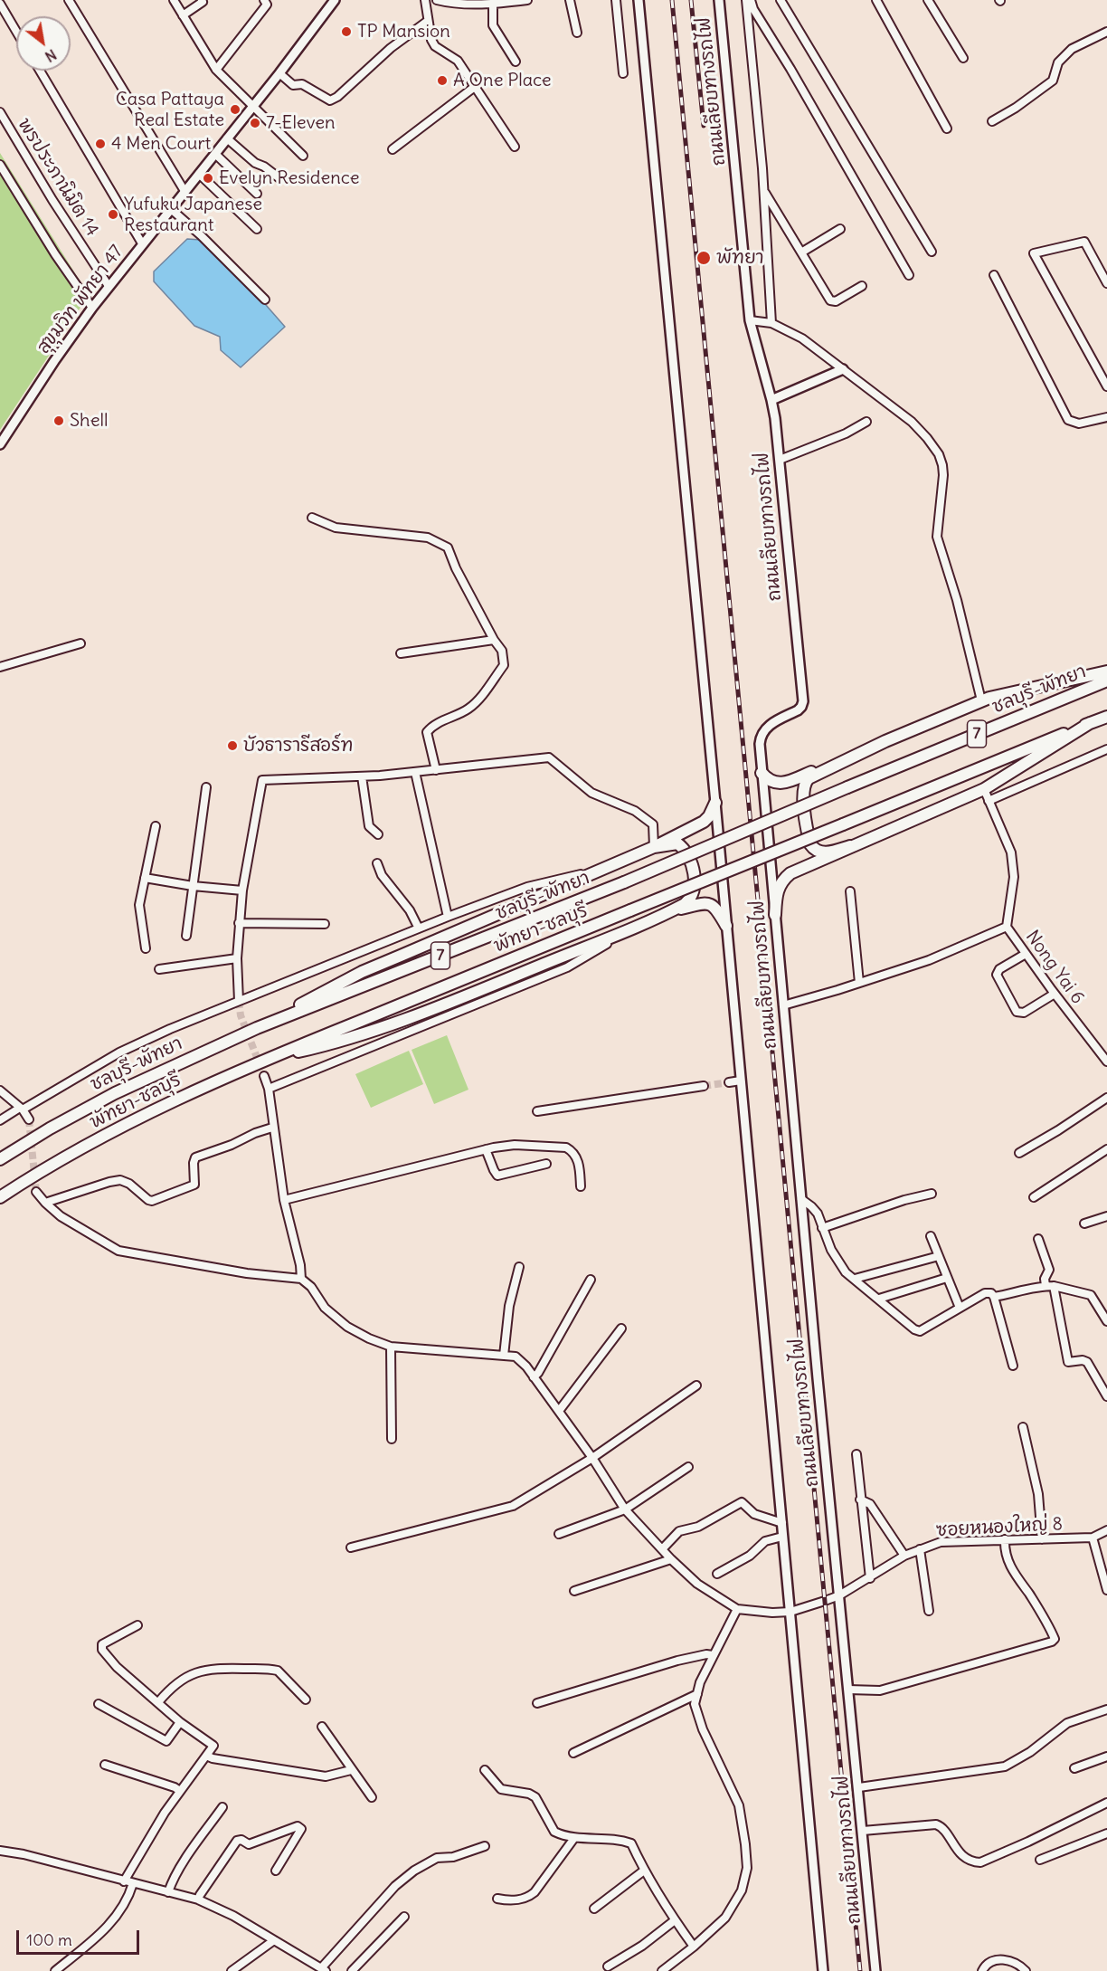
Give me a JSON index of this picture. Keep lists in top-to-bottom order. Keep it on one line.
{"streets":{"highway":["ชลบุรี-พัทยา","7","พัทยา-ชลบุรี"],"street":["ถนนเลียบทางรถไฟ","พรประภานิมิต 14","สุขุมวิท พัทยา 47","Nong Yai 6","ซอยหนองใหญ่ 8"]},"crossings":[["ถนนเลียบทางรถไฟ","ซอยหนองใหญ่ 8"],["พรประภานิมิต 14","สุขุมวิท พัทยา 47"]],"places":["TP Mansion","A One Place","Casa Pattaya Real Estate","7-Eleven","4 Men Court","Evelyn Residence","Yufuku Japanese Restaurant","พัทยา","Shell","บัวธารารีสอร์ท"],"scale_bar":"100 m","north":"bottom right"}
